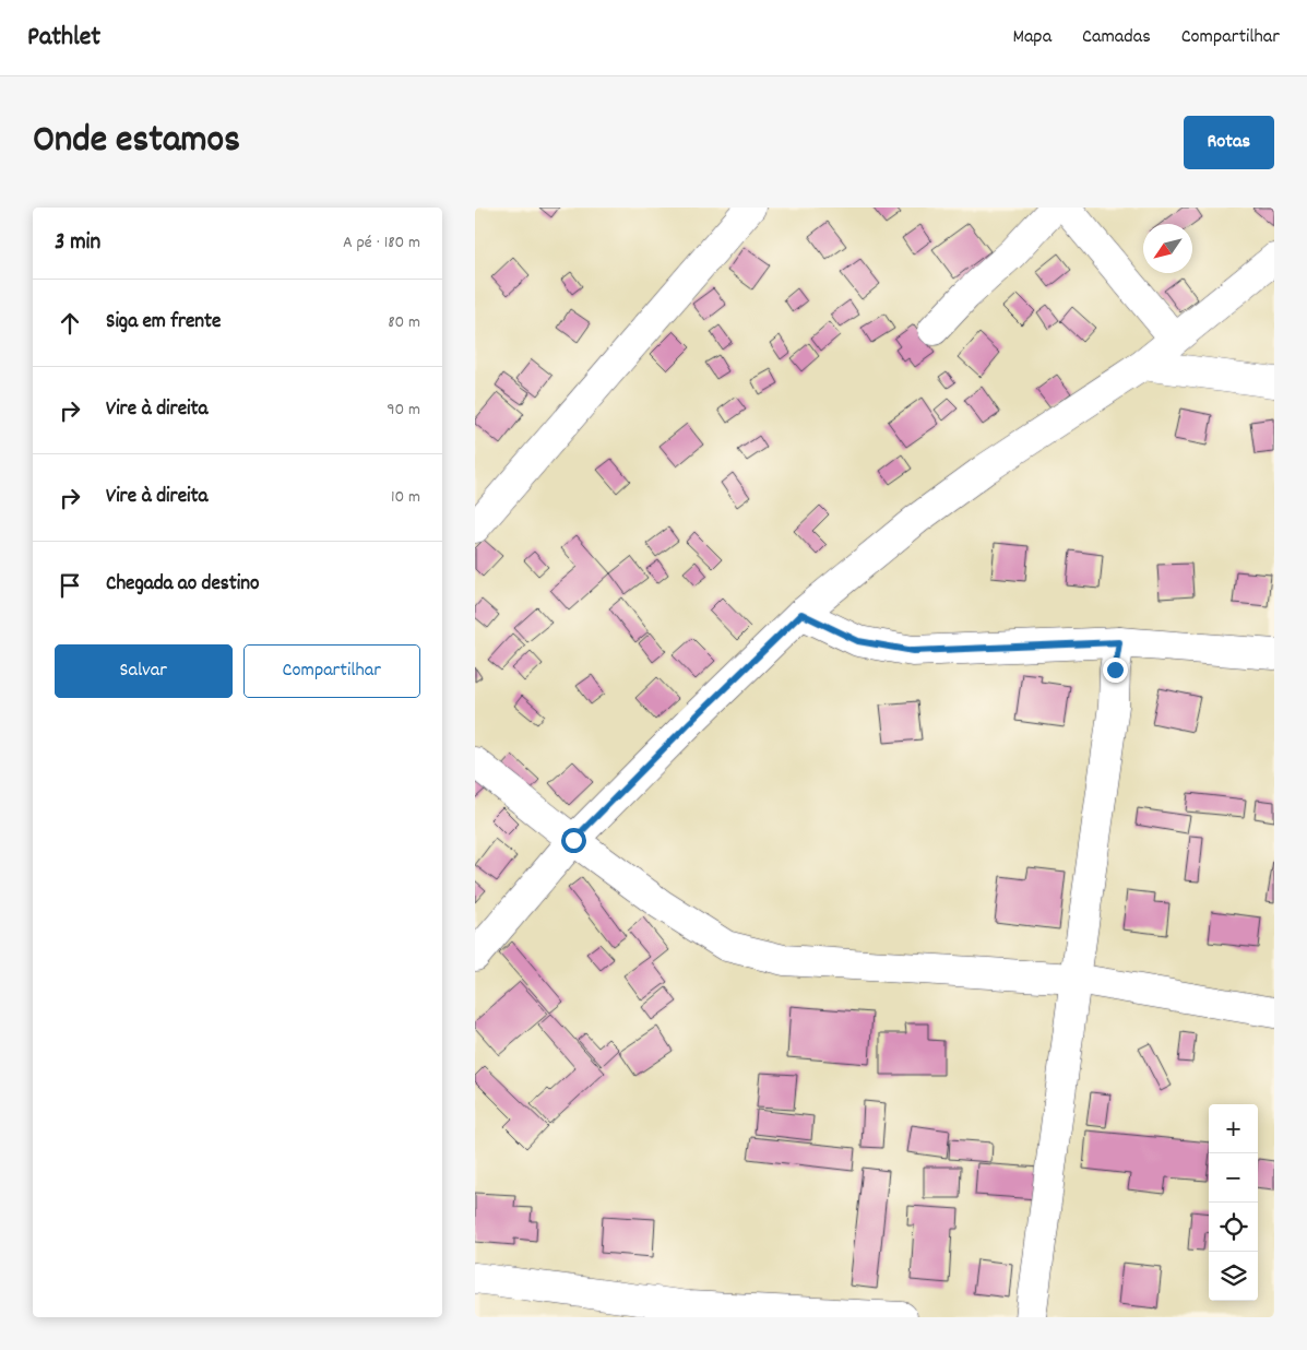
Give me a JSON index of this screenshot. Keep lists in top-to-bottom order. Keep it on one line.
{"north":"bottom left","page":{"header":"Pathlet","nav":["Mapa","Camadas","Compartilhar"],"title":"Onde estamos","buttons":["Rotas",["Salvar","Compartilhar"]],"heading":["3 min","A pé · 180 m"],"list":[["Siga em frente","80 m"],["Vire à direita","90 m"],["Vire à direita","10 m"],"Chegada ao destino"],"map_buttons":["+","−"]}}
